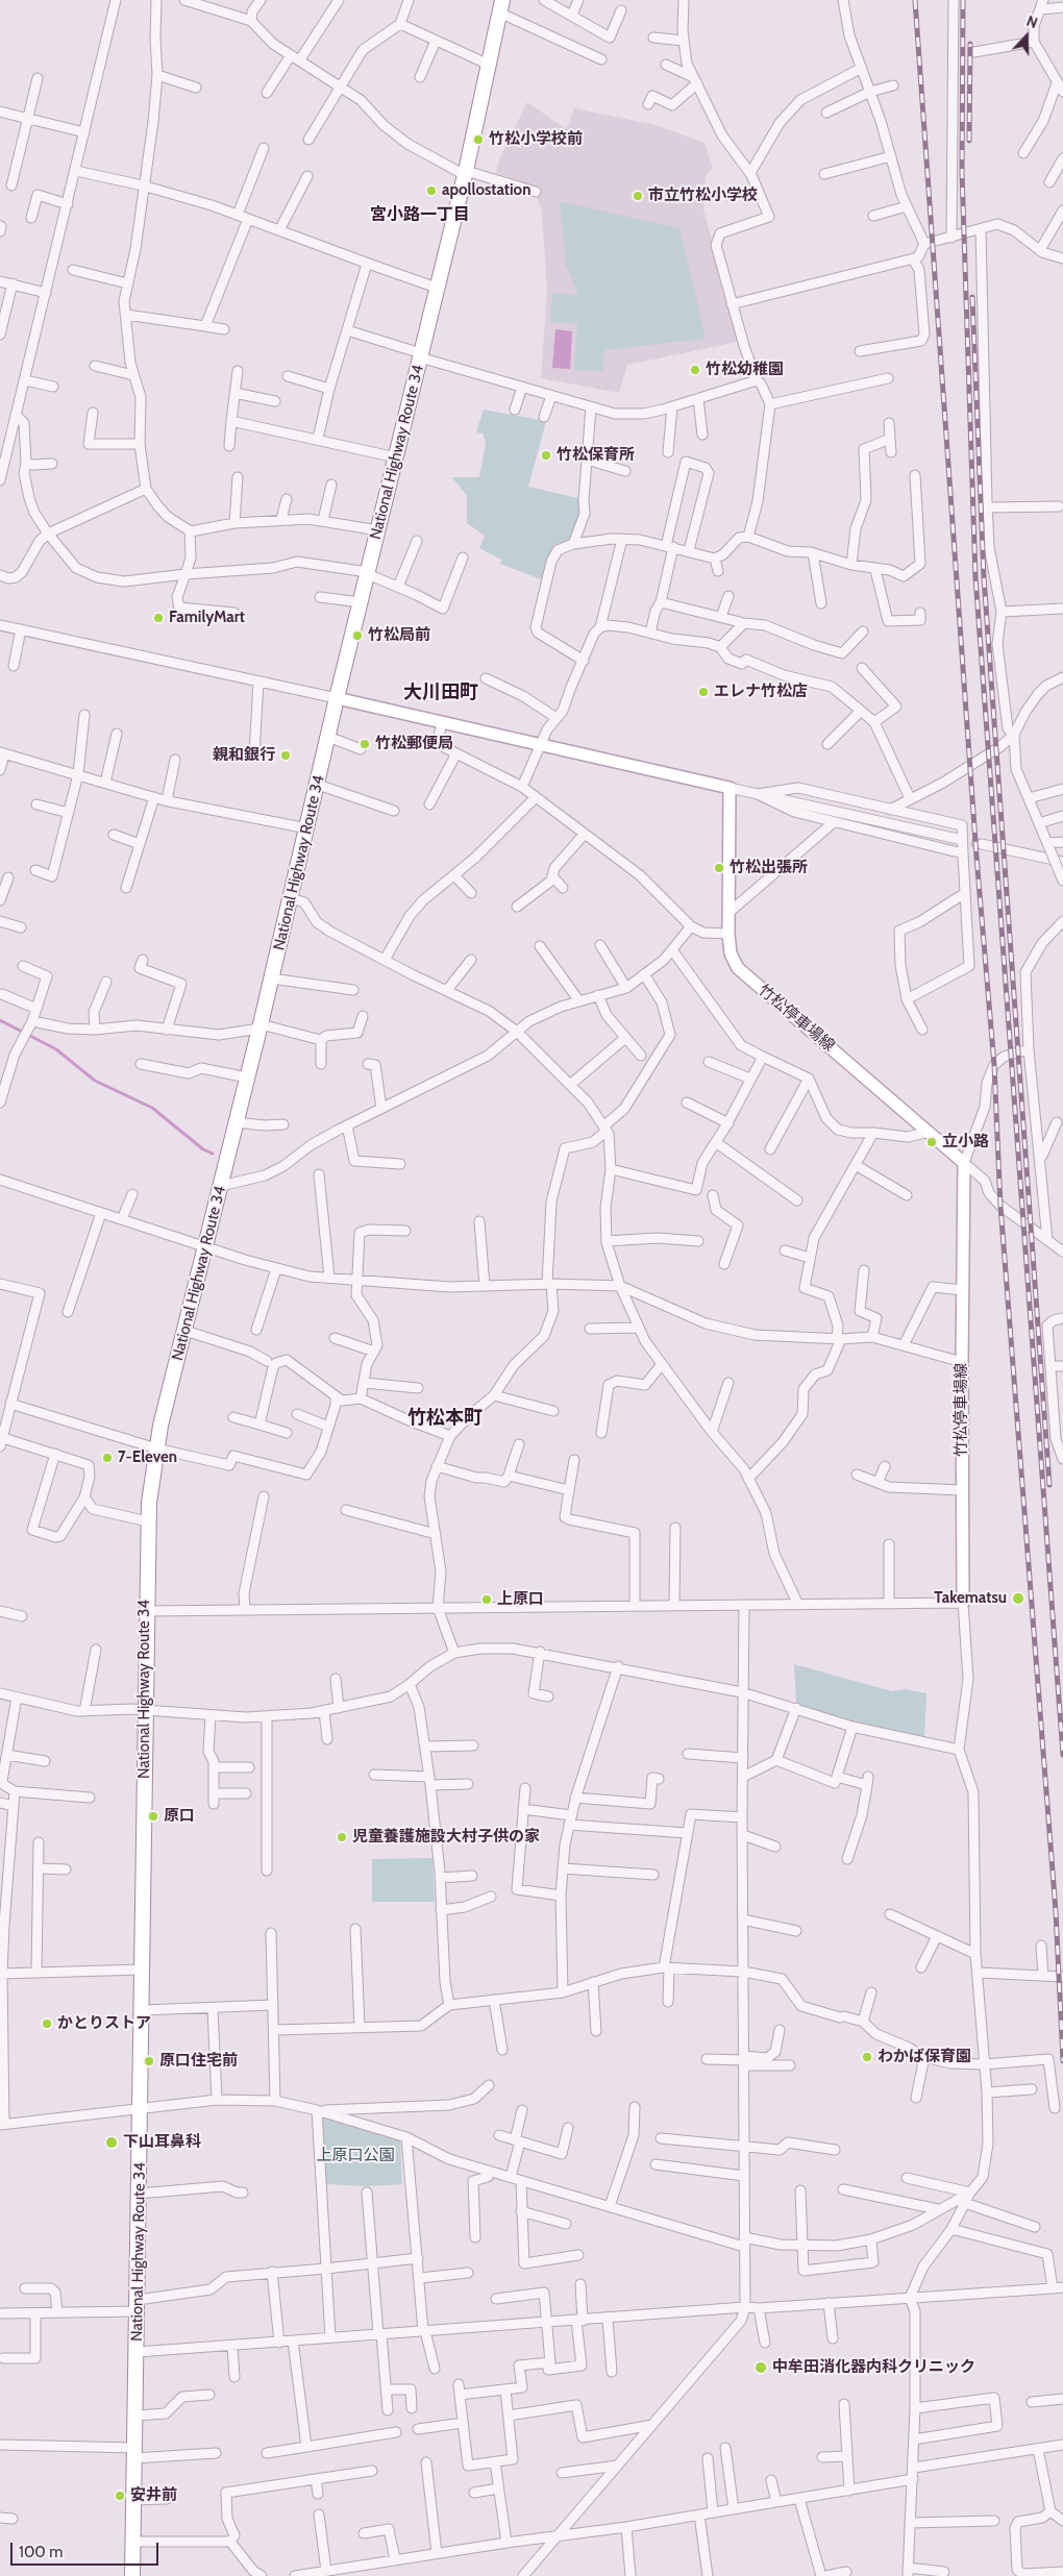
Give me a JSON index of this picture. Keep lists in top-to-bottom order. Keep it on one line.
{"streets":{"highway":["National Highway Route 34"],"main road":["竹松停車場線"]},"districts":["宮小路一丁目","大川田町","竹松本町"],"parks":["上原口公園"],"places":["竹松小学校前","apollostation","市立竹松小学校","竹松幼稚園","竹松保育所","FamilyMart","竹松局前","エレナ竹松店","竹松郵便局","親和銀行","竹松出張所","立小路","7-Eleven","Takematsu","上原口","原口","児童養護施設大村子供の家","かとりストア","わかば保育園","原口住宅前","下山耳鼻科","中牟田消化器内科クリニック","安井前"],"scale_bar":"100 m","north":"top"}
